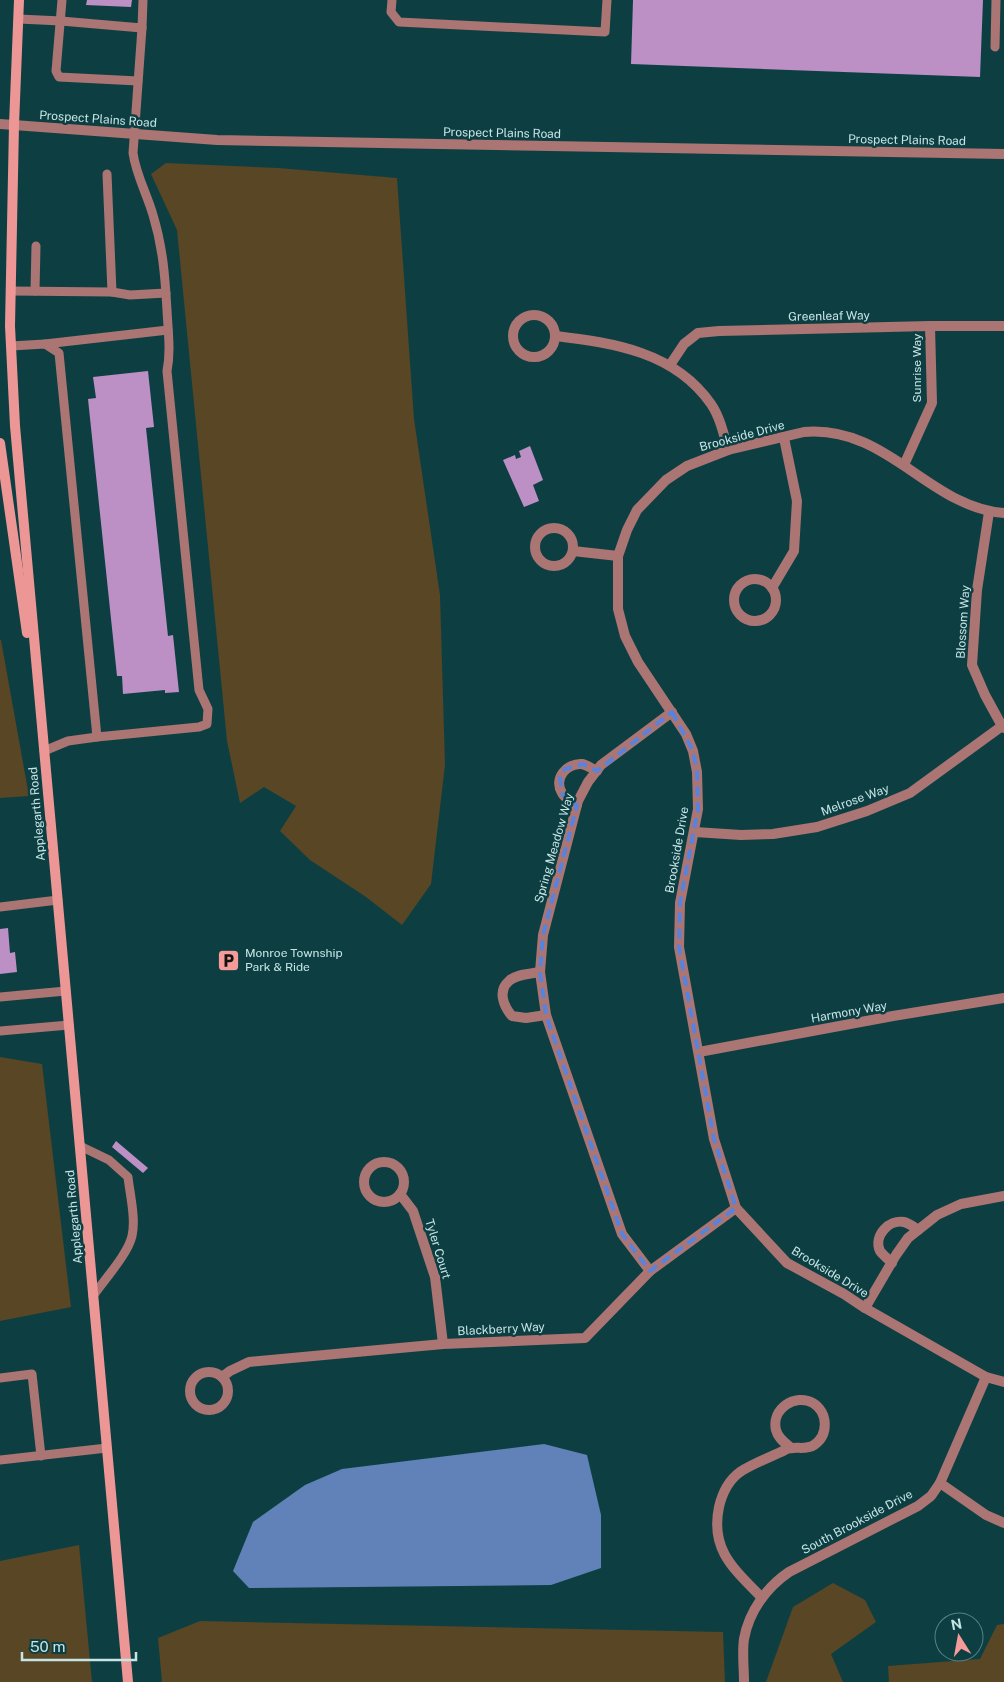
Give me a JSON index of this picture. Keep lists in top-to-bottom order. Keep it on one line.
{"streets":{"main road":["Applegarth Road"],"street":["Prospect Plains Road","Greenleaf Way","Sunrise Way","Brookside Drive","Blossom Way","Melrose Way","Spring Meadow Way","Harmony Way","Tyler Court","Blackberry Way","South Brookside Drive"]},"crossings":[["Prospect Plains Road","Applegarth Road"],["Greenleaf Way","Sunrise Way"],["Sunrise Way","Brookside Drive"],["Brookside Drive","Blossom Way"],["Brookside Drive","Melrose Way"],["Brookside Drive","Spring Meadow Way"],["Brookside Drive","Harmony Way"],["Brookside Drive","Blackberry Way"],["Brookside Drive","South Brookside Drive"],["Blossom Way","Melrose Way"],["Spring Meadow Way","Blackberry Way"],["Tyler Court","Blackberry Way"]],"places":{"parking":["Monroe Township Park & Ride"]},"scale_bar":"50 m","north":"top"}
